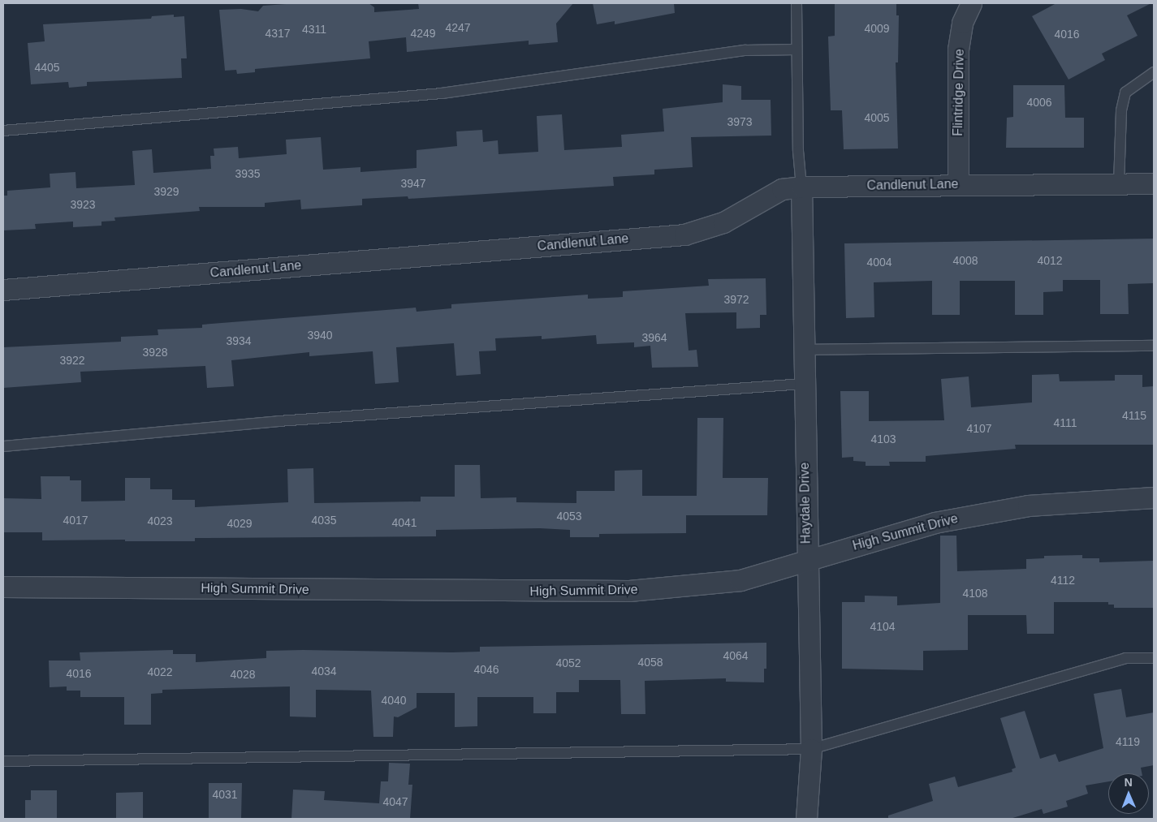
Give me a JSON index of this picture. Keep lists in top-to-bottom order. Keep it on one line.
{"streets":{"street":["Flintridge Drive","Candlenut Lane","Haydale Drive","High Summit Drive"]},"crossings":[["Flintridge Drive","Candlenut Lane"],["Candlenut Lane","Haydale Drive"],["Haydale Drive","High Summit Drive"]],"house_numbers":["4247","4009","4311","4317","4249","4016","4405","4006","4005","3973","3935","3947","3929","3923","4008","4012","4004","3972","3940","3964","3934","3928","3922","4115","4111","4107","4103","4053","4017","4035","4023","4041","4029","4112","4108","4104","4064","4058","4052","4046","4034","4022","4016","4028","4040","4119","4031","4047"],"north":"top"}
